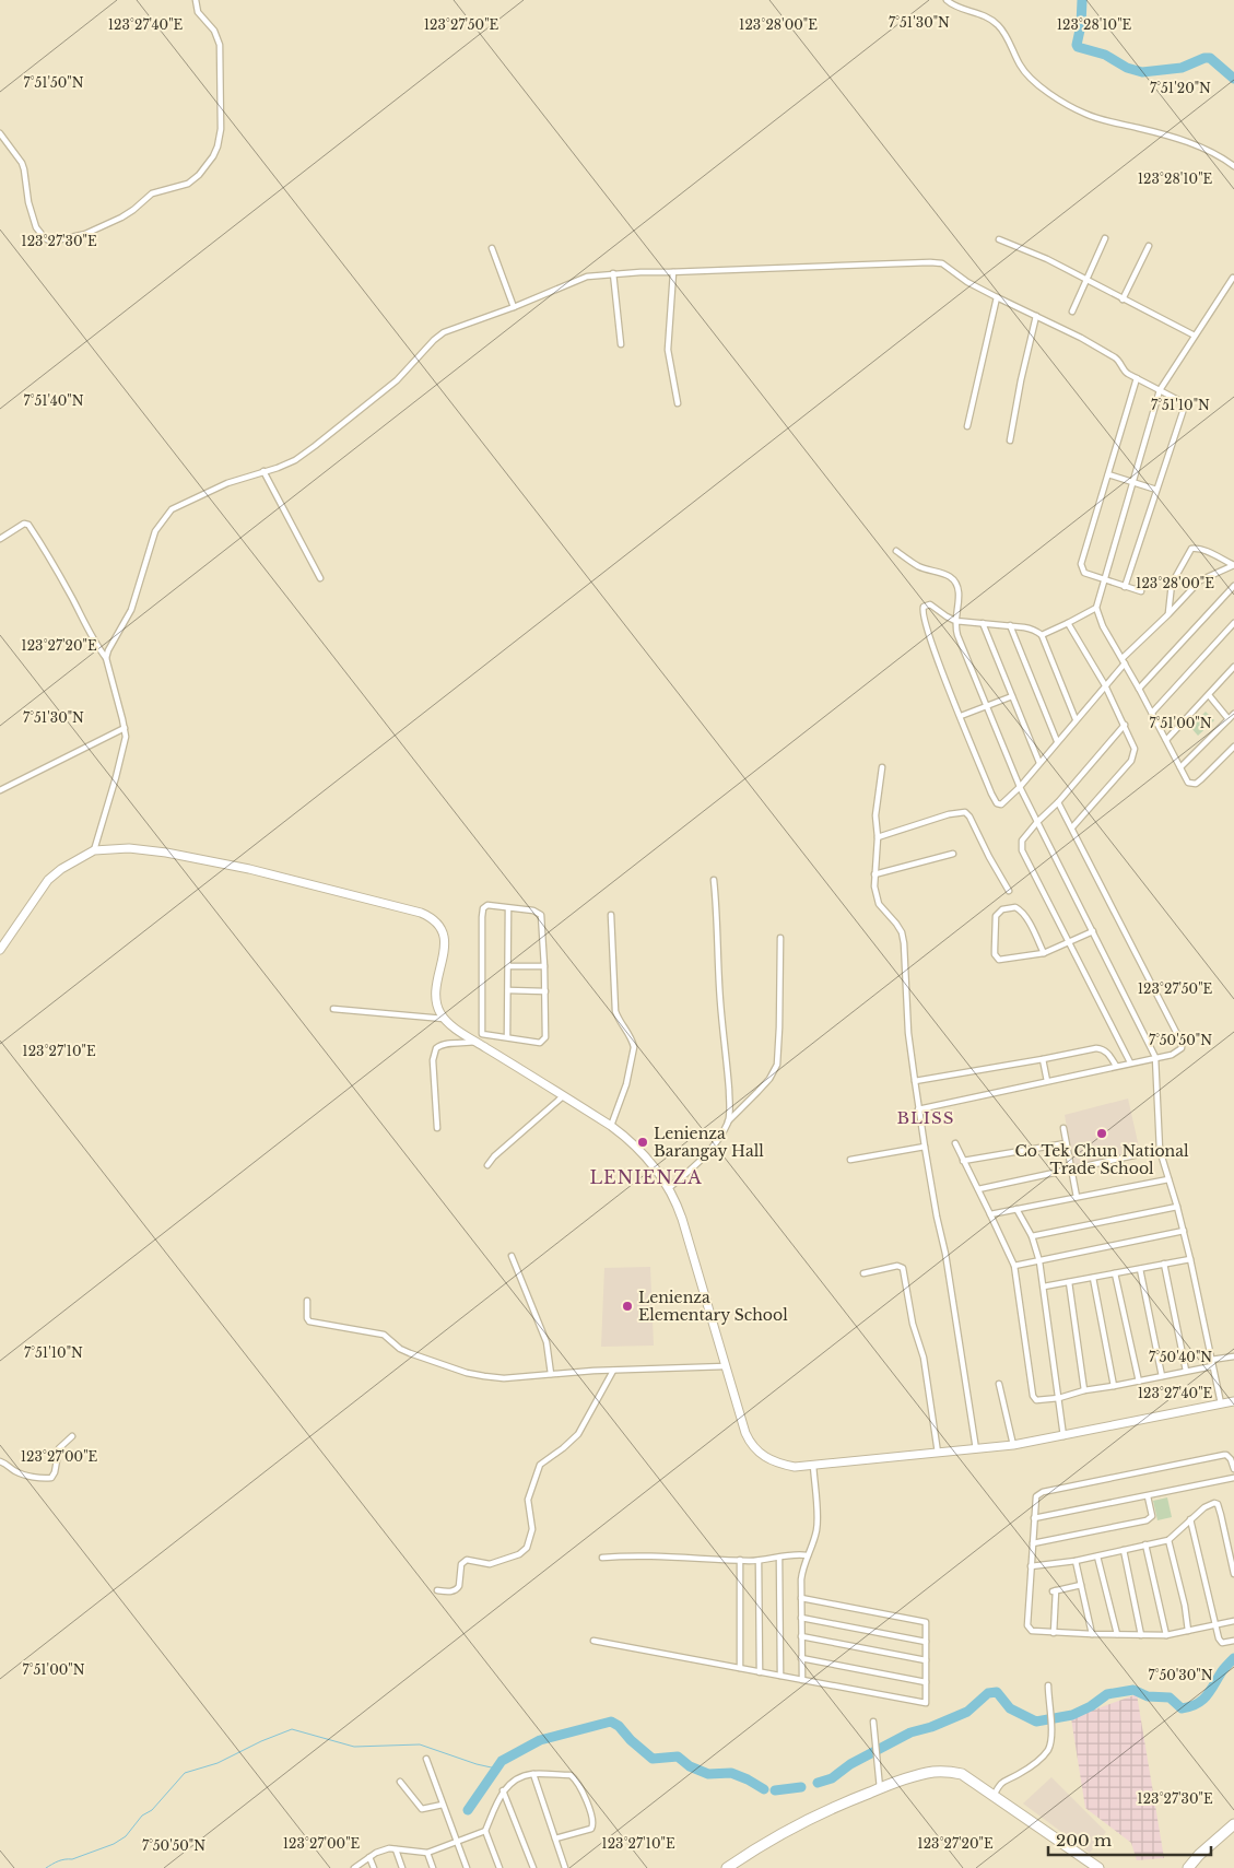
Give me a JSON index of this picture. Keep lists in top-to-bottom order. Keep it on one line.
{"districts":["BLISS","LENIENZA"],"places":["Co Tek Chun National Trade School","Lenienza Barangay Hall","Lenienza Elementary School"],"scale_bar":"200 m","coordinates":["7°51'30\"N","123°27'40\"E","123°27'50\"E","123°28'00\"E","123°28'10\"E","7°51'50\"N","7°51'20\"N","123°27'30\"E","7°51'40\"N","7°51'10\"N","123°27'20\"E","7°51'00\"N","7°50'50\"N","123°27'10\"E","7°50'40\"N","123°27'00\"E","7°50'30\"N"]}
